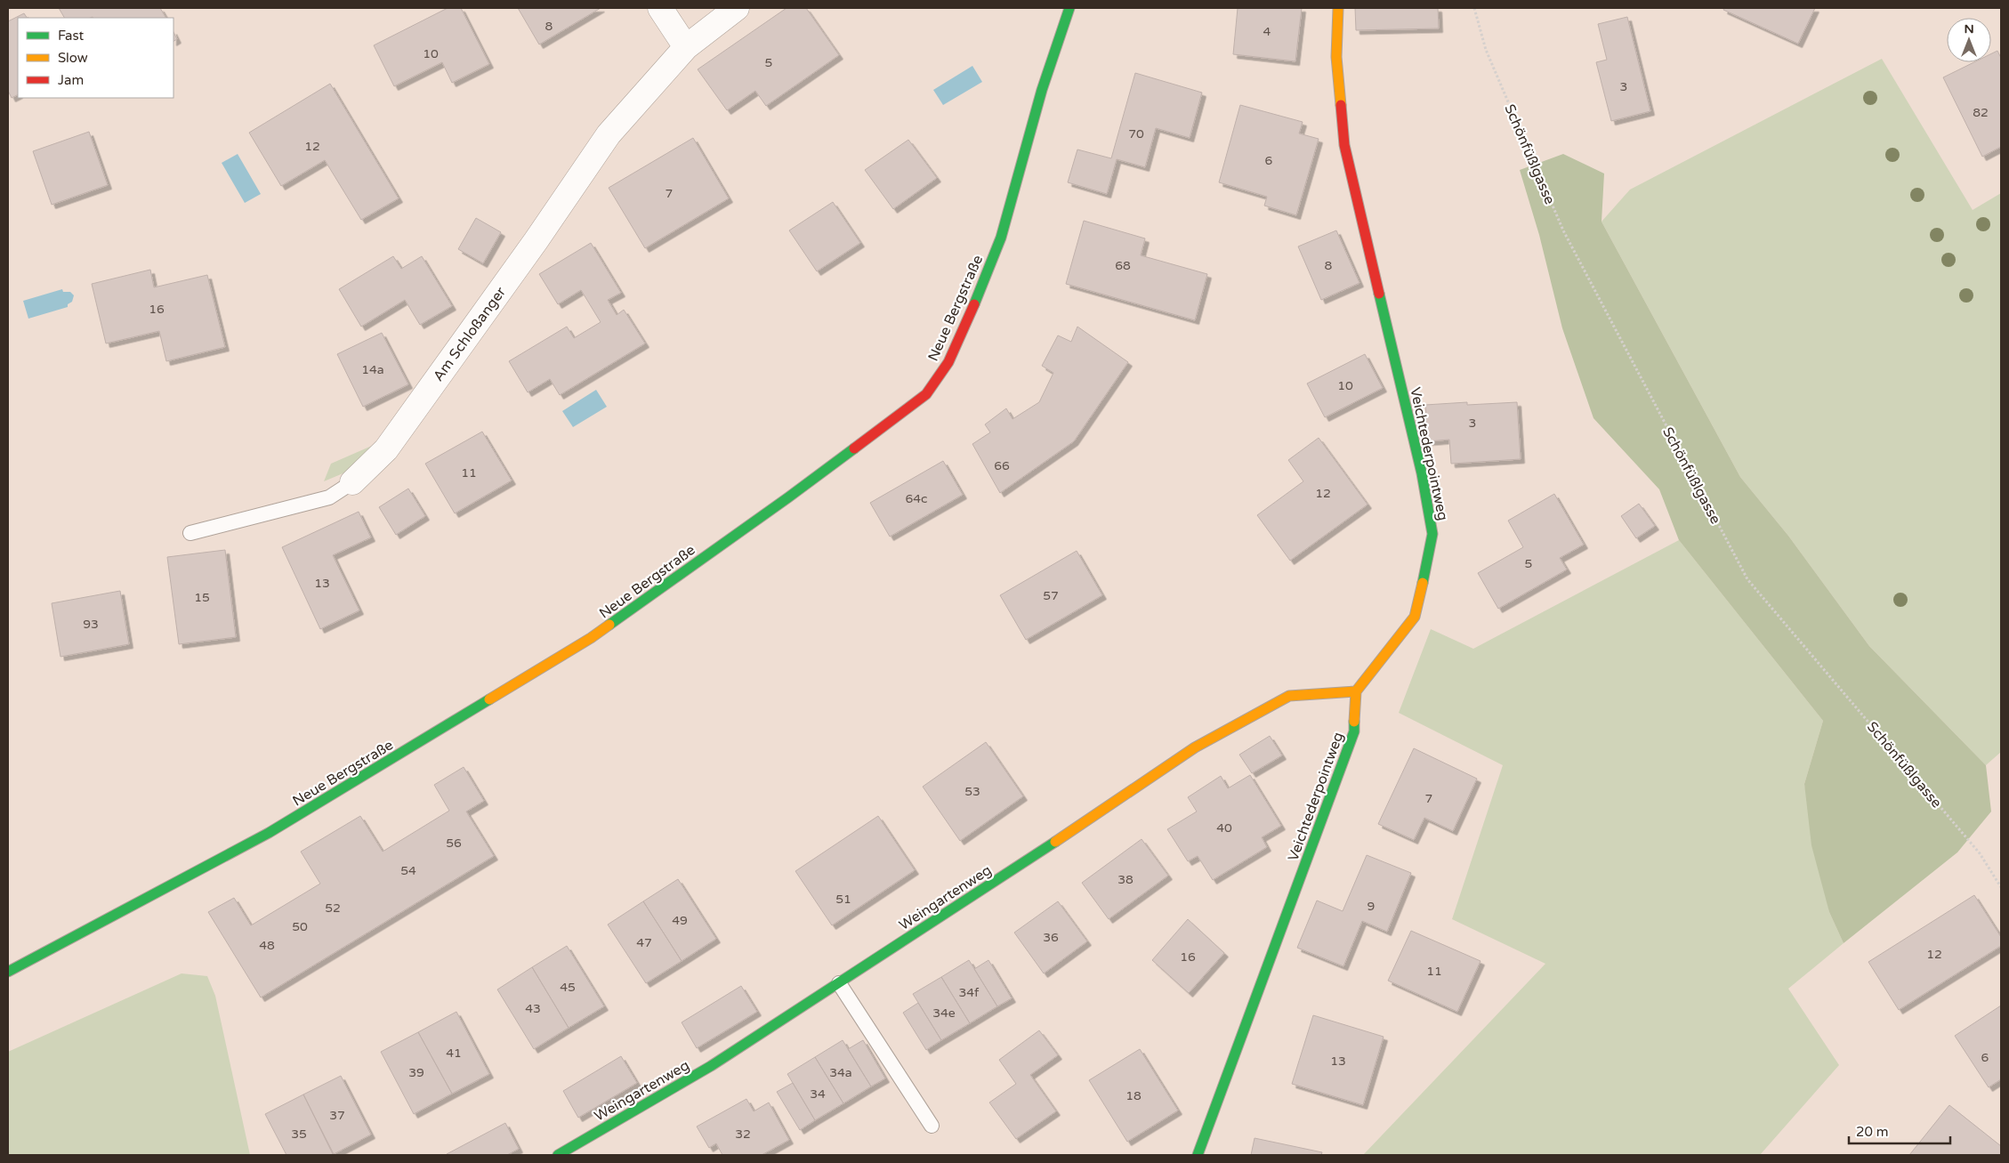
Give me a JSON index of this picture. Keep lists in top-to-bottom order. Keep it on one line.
{"streets":{"street":["Neue Bergstraße","Am Schloßanger","Veichtederpointweg","Weingartenweg"],"path":["Schönfüßlgasse"]},"crossings":[["Veichtederpointweg","Weingartenweg"]],"house_numbers":["8","4","10","5","3","82","70","12","6","7","68","8","16","14a","10","3","66","11","12","64c","5","13","57","15","93","53","7","40","56","54","38","51","9","52","49","50","36","47","48","12","16","11","45","34f","43","34e","41","6","13","39","34a","34","18","37","35","32"],"legend":["Fast","Slow","Jam"],"scale_bar":"20 m","north":"top"}
